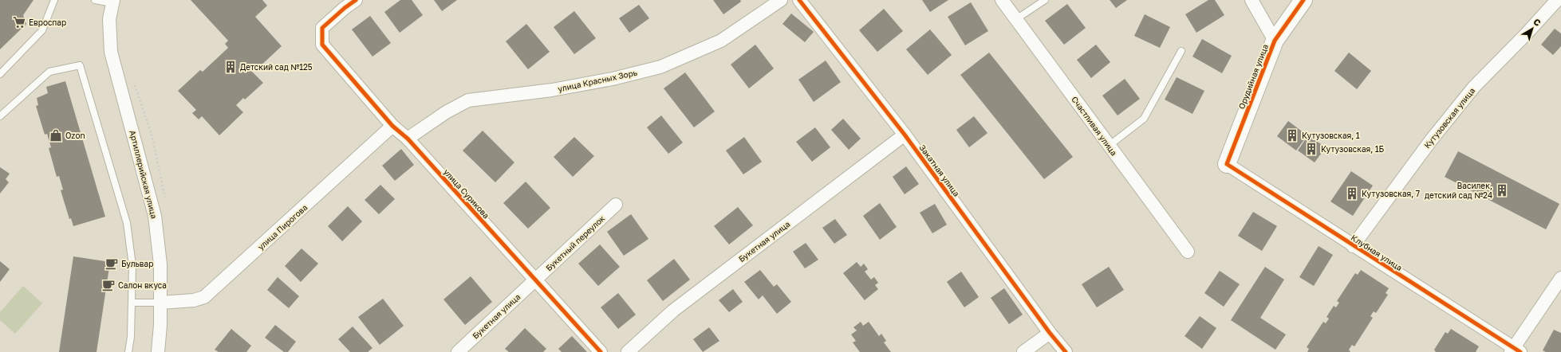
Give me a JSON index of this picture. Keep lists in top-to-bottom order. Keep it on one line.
{"streets":{"street":["Орудийная улица","улица Красных Зорь","Кутузовская улица","Счастливая улица","Закатная улица","Артиллерийская улица","улица Сурикова","улица Пирогова","Букетная улица","Букетный переулок","Клубная улица"]},"crossings":[["Орудийная улица","Клубная улица"],["улица Красных Зорь","улица Сурикова"],["Кутузовская улица","Клубная улица"],["Закатная улица","Букетная улица"],["Артиллерийская улица","улица Пирогова"],["улица Сурикова","улица Пирогова"],["улица Сурикова","Букетная улица"],["улица Сурикова","Букетный переулок"],["Букетная улица","Букетный переулок"]],"places":{"supermarket":["Евроспар"],"building":["Детский сад №125","Кутузовская, 1","Кутузовская, 1Б","Василек, детский сад №24","Кутузовская, 7"],"shop":["Ozon"],"cafe":["Бульвар","Салон вкуса"]},"north":"top right"}
